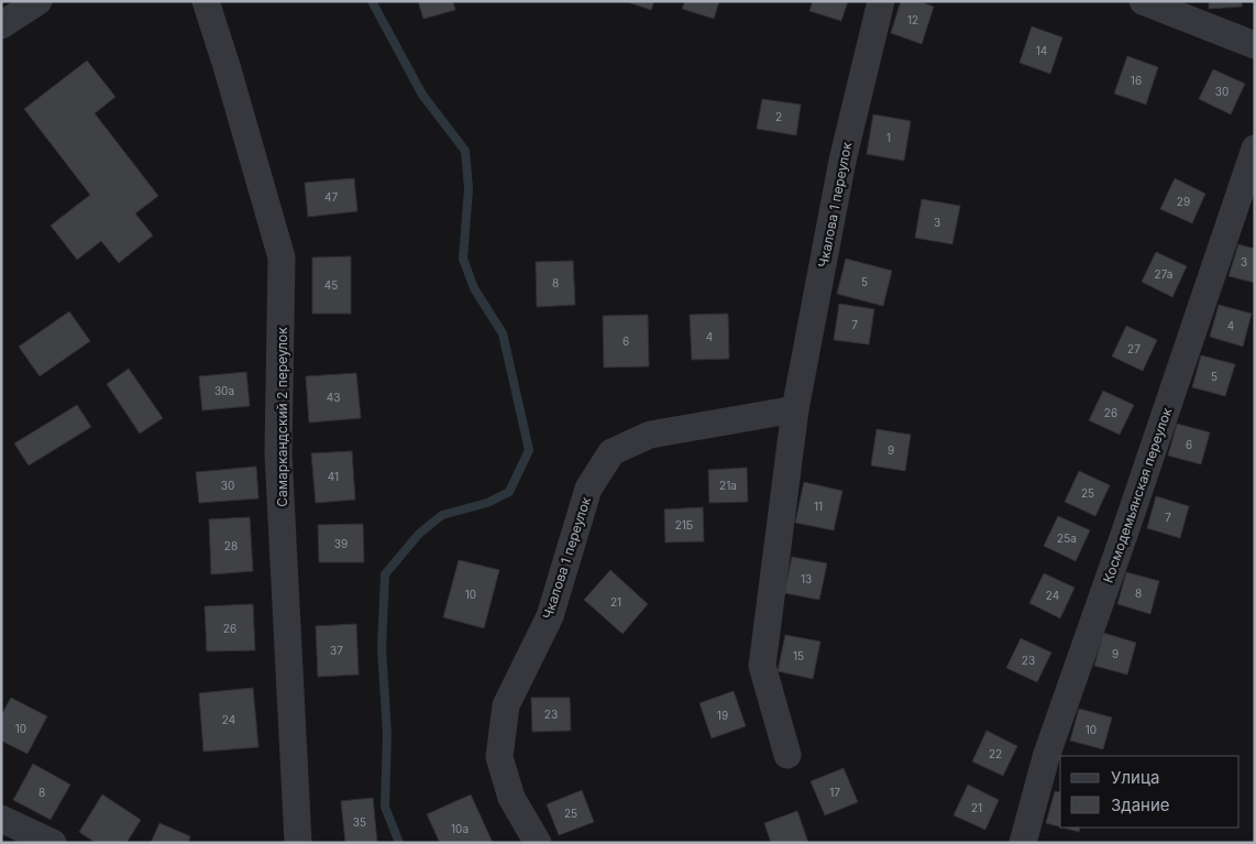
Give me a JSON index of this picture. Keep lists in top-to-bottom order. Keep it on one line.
{"streets":{"street":["Чкалова 1 переулок","Самаркандский 2 переулок","Космодемьянская переулок"]},"house_numbers":["12","14","16","30","2","1","47","29","3","3","27a","5","8","45","7","4","4","6","27","5","30а","43","26","6","9","41","30","21a","25","11","7","21Б","25a","39","28","13","8","10","24","21","26","37","9","15","23","23","19","24","10","10","22","8","17","21","25","35","10а"],"legend":["Улица","Здание"]}
